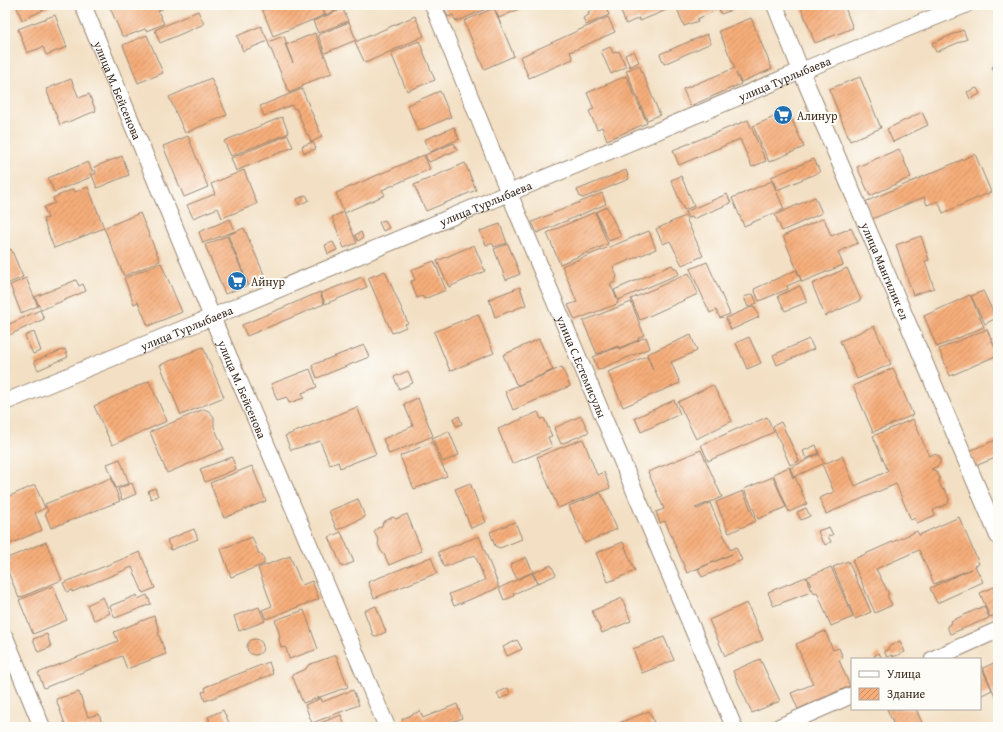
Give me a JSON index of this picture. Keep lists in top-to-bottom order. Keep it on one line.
{"streets":{"street":["улица Турлыбаева","улица М. Бейсенова","улица Мангилик ел","улица С.Естемисулы"]},"crossings":[["улица Турлыбаева","улица М. Бейсенова"],["улица Турлыбаева","улица Мангилик ел"],["улица Турлыбаева","улица С.Естемисулы"]],"places":{"supermarket":["Алинур","Айнур"]},"legend":["Улица","Здание"]}
